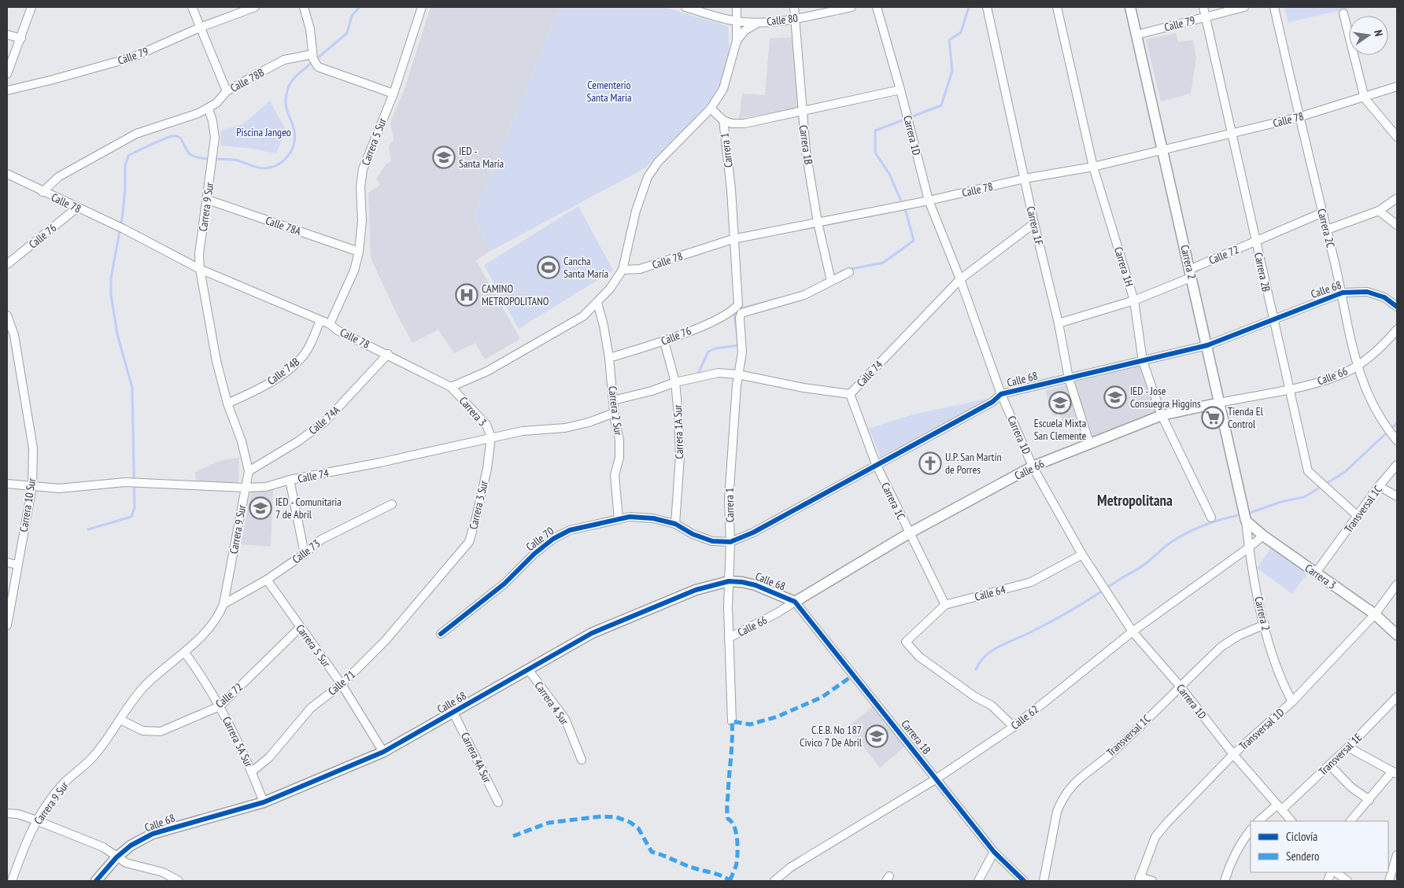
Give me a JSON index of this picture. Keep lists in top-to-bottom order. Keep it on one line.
{"streets":{"street":["Calle 80","Calle 79","Calle 78B","Calle 78","Carrera 1D","Carrera 5 Sur","Carrera 1B","Carrera 1","Carrera 9 Sur","Calle 78A","Carrera 1F","Carrera 2C","Calle 76","Calle 72","Carrera 2","Carrera 1H","Carrera 2B","Calle 68","Calle 74B","Calle 74","Calle 66","Carrera 2 Sur","Carrera 3","Calle 74A","Carrera 1A Sur","Carrera 1C","Carrera 10 Sur","Carrera 3 Sur","Transversal 1C","Calle 70","Calle 73","Calle 64","Calle 71","Carrera 4 Sur","Calle 62","Transversal 1D","Carrera 5A Sur","Transversal 1E","Carrera 4A Sur"]},"crossings":[["Calle 80","Carrera 1B"],["Calle 79","Carrera 2"],["Calle 79","Carrera 2B"],["Calle 78B","Calle 78"],["Calle 78B","Carrera 9 Sur"],["Calle 78","Carrera 1D"],["Calle 78","Carrera 5 Sur"],["Calle 78","Carrera 1B"],["Calle 78","Carrera 1"],["Calle 78","Carrera 9 Sur"],["Calle 78","Carrera 1F"],["Calle 78","Carrera 2C"],["Calle 78","Calle 76"],["Calle 78","Carrera 2"],["Calle 78","Carrera 1H"],["Calle 78","Carrera 2B"],["Calle 78","Calle 74B"],["Calle 78","Carrera 3"],["Calle 78","Calle 74A"],["Carrera 1D","Calle 68"],["Carrera 1D","Calle 74"],["Carrera 1D","Calle 66"],["Carrera 1D","Transversal 1C"],["Carrera 1D","Calle 64"],["Carrera 1D","Calle 62"],["Carrera 1D","Transversal 1D"],["Carrera 1D","Transversal 1E"],["Carrera 5 Sur","Calle 78A"],["Carrera 5 Sur","Calle 72"],["Carrera 5 Sur","Calle 68"],["Carrera 5 Sur","Calle 73"],["Carrera 5 Sur","Calle 71"],["Carrera 1B","Carrera 1"],["Carrera 1B","Calle 68"],["Carrera 1B","Calle 66"],["Carrera 1B","Calle 62"],["Carrera 1","Calle 76"],["Carrera 1","Calle 68"],["Carrera 1","Calle 74"],["Carrera 1","Calle 66"],["Carrera 9 Sur","Calle 78A"],["Carrera 9 Sur","Calle 72"],["Carrera 9 Sur","Calle 74B"],["Carrera 9 Sur","Calle 74"],["Carrera 9 Sur","Calle 74A"],["Carrera 9 Sur","Calle 73"],["Carrera 9 Sur","Carrera 5A Sur"],["Carrera 1F","Calle 72"],["Carrera 1F","Calle 68"],["Carrera 1F","Calle 74"],["Carrera 1F","Calle 66"],["Carrera 2C","Calle 72"],["Carrera 2C","Calle 68"],["Carrera 2C","Calle 66"],["Calle 76","Carrera 2 Sur"],["Calle 76","Carrera 1A Sur"],["Calle 72","Carrera 2"],["Calle 72","Carrera 1H"],["Calle 72","Carrera 2B"],["Calle 72","Carrera 5A Sur"],["Carrera 2","Calle 68"],["Carrera 2","Calle 66"],["Carrera 2","Carrera 3"],["Carrera 2","Transversal 1C"],["Carrera 2","Calle 62"],["Carrera 2","Transversal 1D"],["Carrera 1H","Calle 68"],["Carrera 1H","Calle 66"],["Carrera 2B","Calle 68"],["Carrera 2B","Calle 66"],["Carrera 2B","Transversal 1C"],["Calle 68","Calle 66"],["Calle 68","Carrera 1A Sur"],["Calle 68","Carrera 1C"],["Calle 68","Calle 70"],["Calle 68","Carrera 4 Sur"],["Calle 68","Carrera 4A Sur"],["Calle 74","Carrera 2 Sur"],["Calle 74","Carrera 3"],["Calle 74","Carrera 1A Sur"],["Calle 74","Carrera 1C"],["Calle 74","Carrera 10 Sur"],["Calle 74","Carrera 3 Sur"],["Calle 66","Carrera 1C"],["Carrera 2 Sur","Calle 70"],["Carrera 3","Carrera 3 Sur"],["Carrera 3","Transversal 1C"],["Carrera 3","Calle 62"],["Carrera 3","Transversal 1D"],["Carrera 1A Sur","Calle 70"],["Carrera 1C","Calle 64"],["Carrera 3 Sur","Calle 71"],["Calle 64","Calle 62"],["Calle 71","Carrera 5A Sur"]],"districts":["Metropolitana"],"parks":["Cementerio Santa Maria","Piscina Jangeo"],"places":{"school or university":["IED - Santa María","IED - Jose Consuegra Higgins","Escuela Mixta San Clemente","IED - Comunitaria 7 de Abril","C.E.B. No 187 Civico 7 De Abril"],"sports":["Cancha Santa María"],"hospital":["CAMINO METROPOLITANO"],"supermarket":["Tienda El Control"],"church":["U.P. San Martín de Porres"]},"legend":["Ciclovía","Sendero"],"north":"right"}
